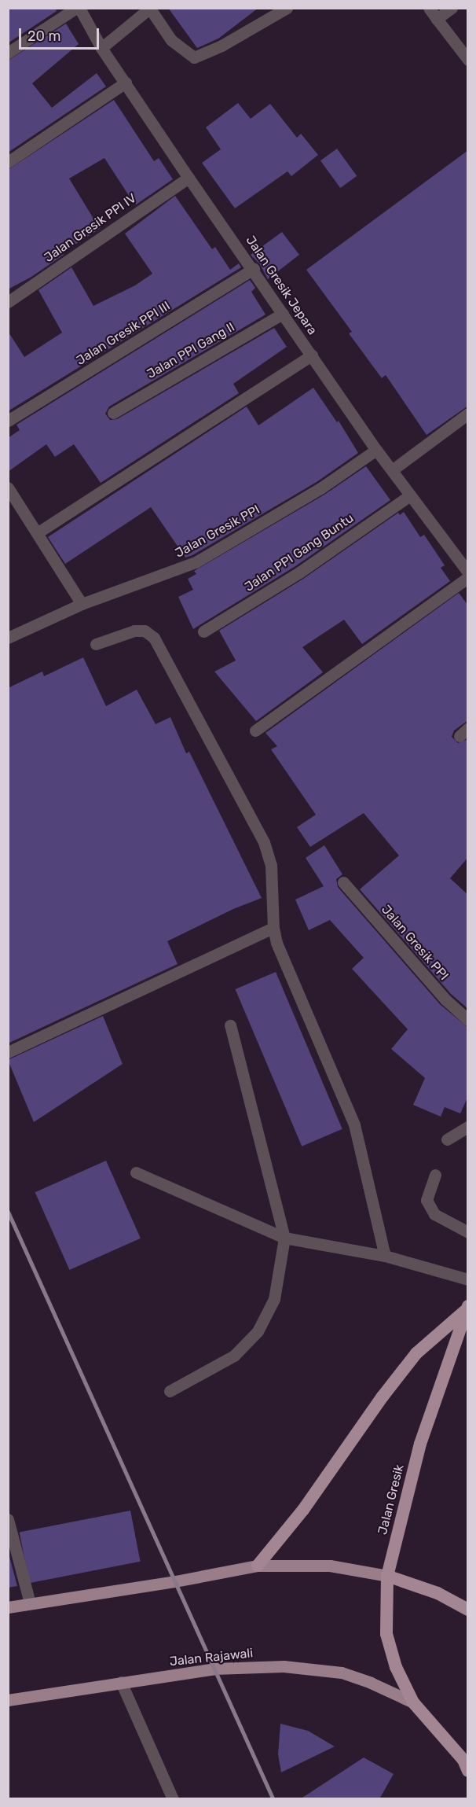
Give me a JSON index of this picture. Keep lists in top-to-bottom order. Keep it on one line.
{"streets":{"highway":["Jalan Gresik"],"main road":["Jalan Rajawali"],"street":["Jalan Gresik PPI IV","Jalan Gresik Jepara","Jalan Gresik PPI III","Jalan PPI Gang II","Jalan Gresik PPI","Jalan PPI Gang Buntu"]},"crossings":[["Jalan Gresik PPI IV","Jalan Gresik Jepara"],["Jalan Gresik Jepara","Jalan Gresik PPI III"],["Jalan Gresik Jepara","Jalan PPI Gang II"],["Jalan Gresik Jepara","Jalan Gresik PPI"],["Jalan Gresik Jepara","Jalan PPI Gang Buntu"],["Jalan Gresik","Jalan Rajawali"]],"scale_bar":"20 m"}
